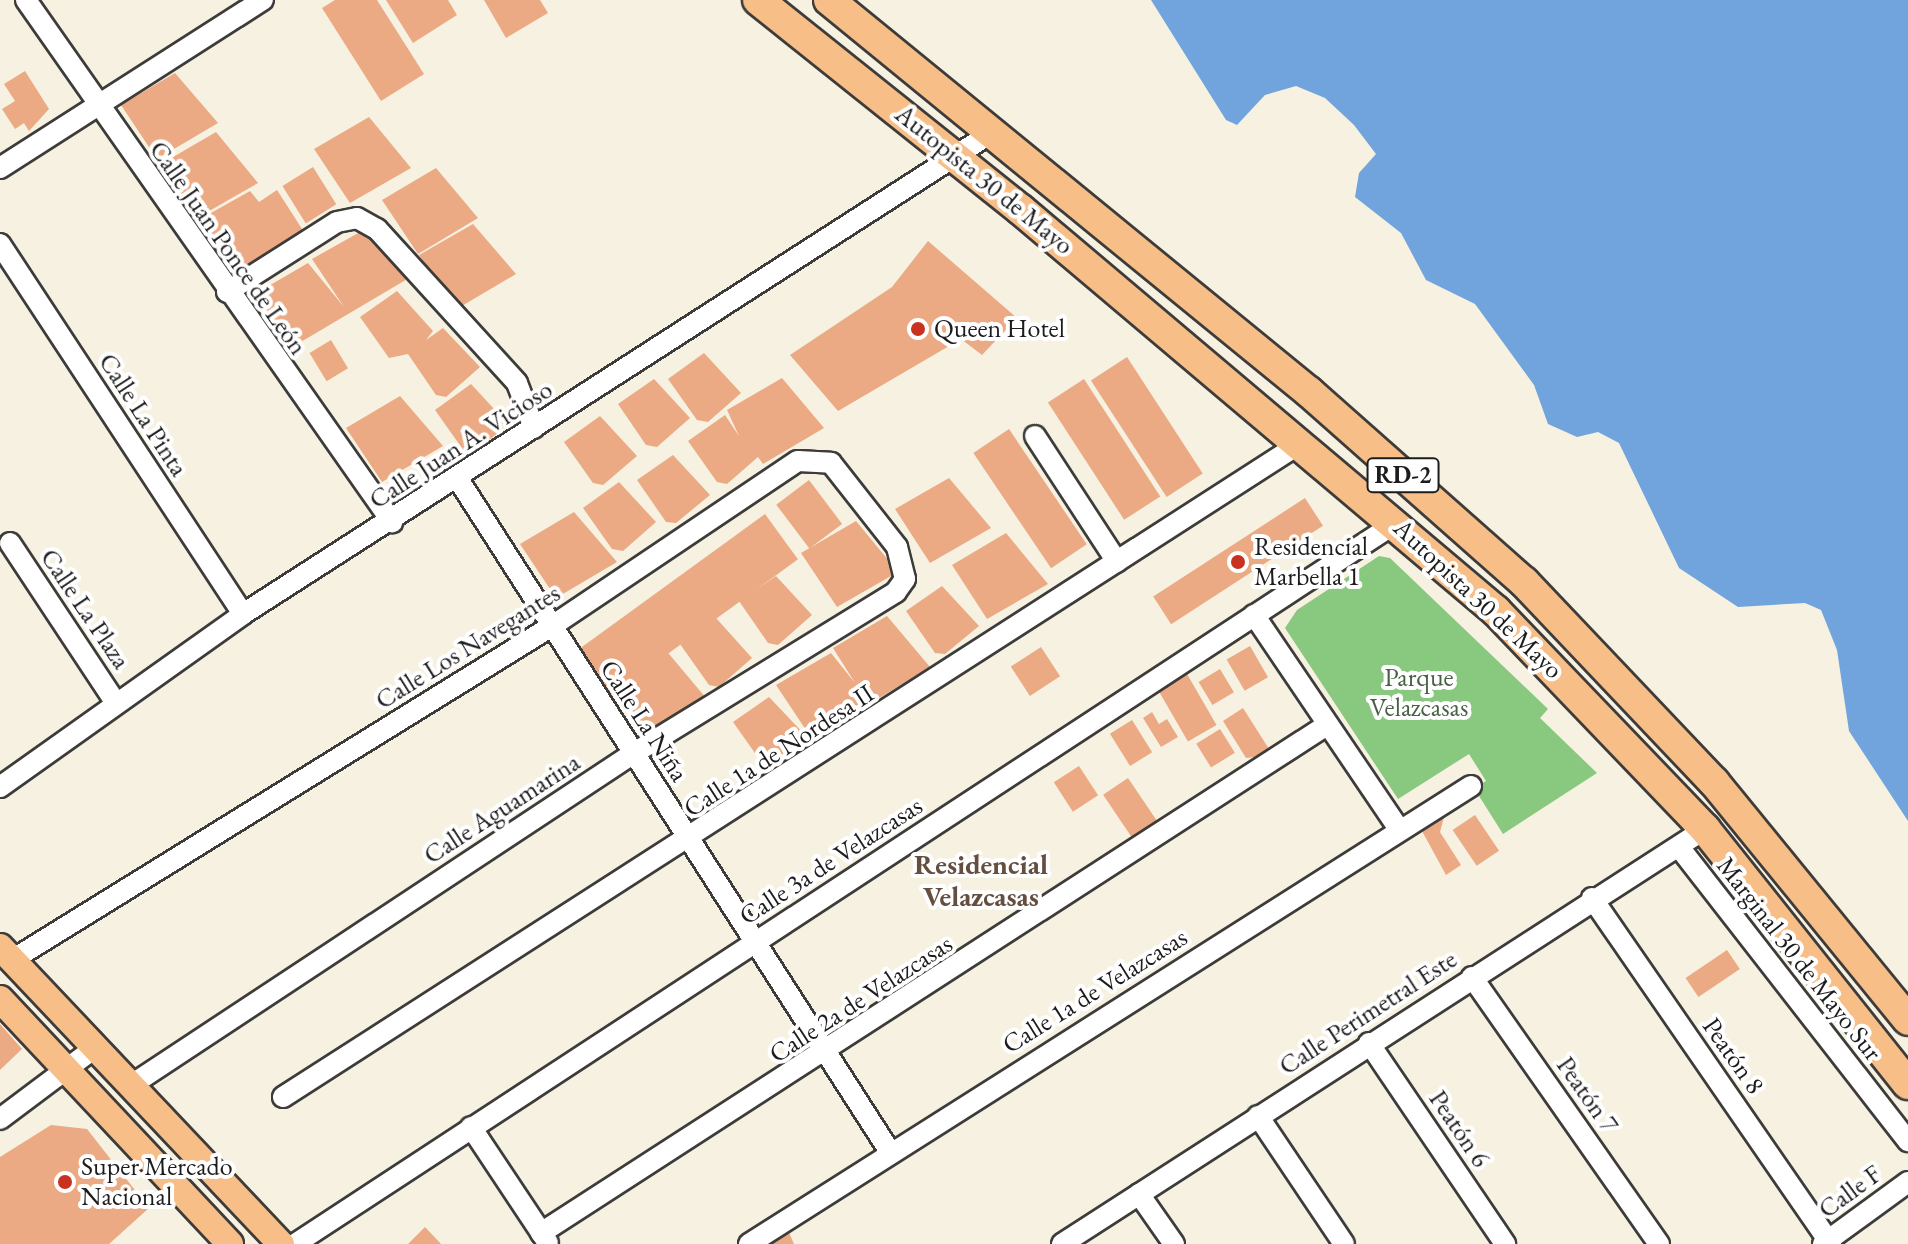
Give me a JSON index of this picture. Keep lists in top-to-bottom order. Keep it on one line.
{"streets":{"highway":["Autopista 30 de Mayo","RD-2"],"street":["Calle Juan Ponce de León","Calle La Pinta","Calle Juan A. Vicioso","Calle La Plaza","Calle Los Navegantes","Calle La Niña","Calle 1a de Nordesa II","Calle Aguamarina","Calle 3a de Velazcasas","Marginal 30 de Mayo Sur","Calle 1a de Velazcasas","Calle 2a de Velazcasas","Calle Perimetral Este","Peatón 8","Peatón 7","Peatón 6","Calle F"]},"crossings":[["Autopista 30 de Mayo","Calle Juan A. Vicioso"],["Autopista 30 de Mayo","Calle 1a de Nordesa II"],["Autopista 30 de Mayo","Calle 3a de Velazcasas"],["Autopista 30 de Mayo","Calle Perimetral Este"],["Calle Juan Ponce de León","Calle Juan A. Vicioso"],["Calle La Pinta","Calle Juan A. Vicioso"],["Calle Juan A. Vicioso","Calle La Plaza"],["Calle Juan A. Vicioso","Calle La Niña"],["Calle Los Navegantes","Calle La Niña"],["Calle Los Navegantes","Calle Aguamarina"],["Calle La Niña","Calle 1a de Nordesa II"],["Calle La Niña","Calle Aguamarina"],["Calle La Niña","Calle 3a de Velazcasas"],["Calle La Niña","Calle 1a de Velazcasas"],["Calle La Niña","Calle 2a de Velazcasas"],["Marginal 30 de Mayo Sur","Calle Perimetral Este"],["Calle Perimetral Este","Peatón 8"],["Calle Perimetral Este","Peatón 7"],["Calle Perimetral Este","Peatón 6"],["Peatón 8","Calle F"]],"districts":["Residencial Velazcasas"],"parks":["Parque Velazcasas"],"places":["Queen Hotel","Residencial Marbella 1","Super Mercado Nacional"]}
